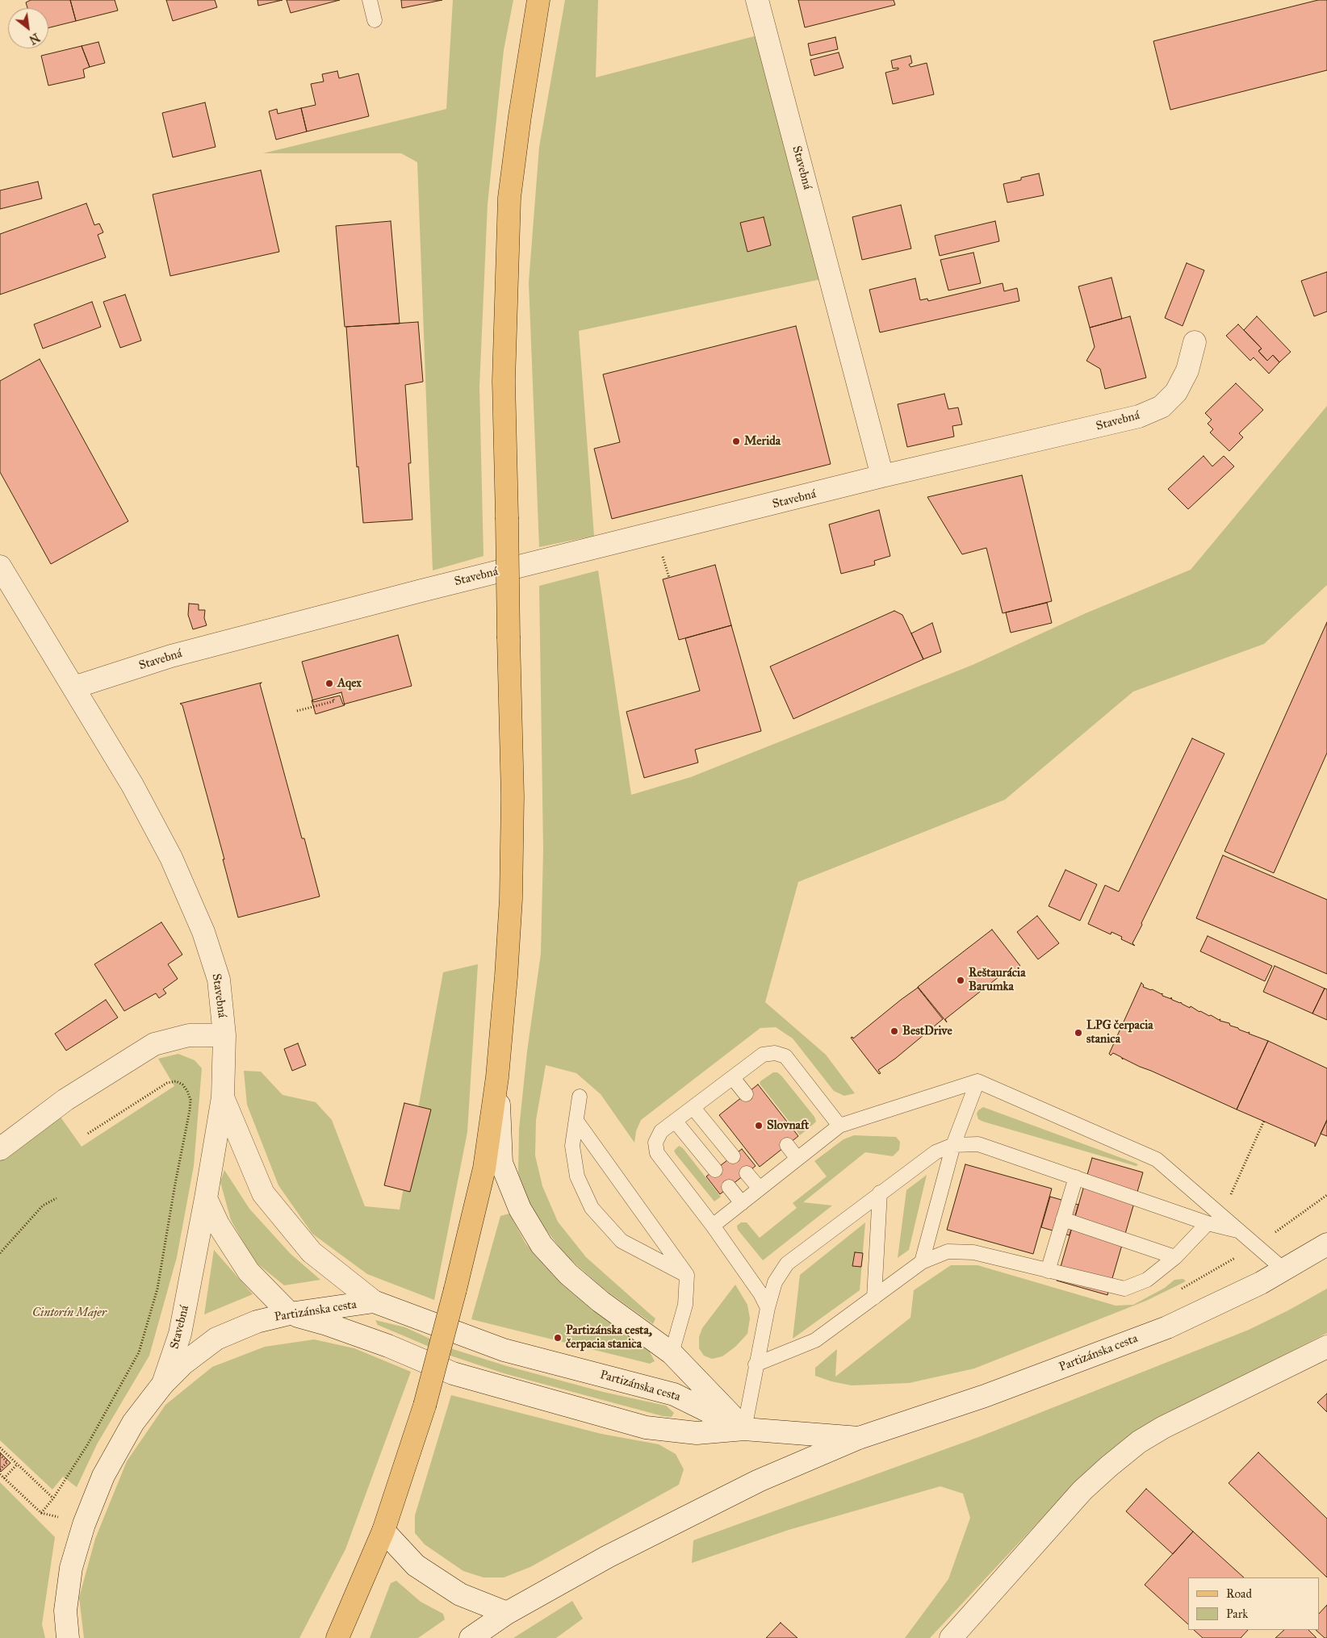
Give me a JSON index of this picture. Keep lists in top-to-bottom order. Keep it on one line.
{"streets":{"street":["Stavebná","Partizánska cesta"]},"crossings":[["Stavebná","Partizánska cesta"]],"parks":["Cintorín Majer"],"places":["Merida","Aqex","Reštaurácia Barumka","BestDrive","LPG čerpacia stanica","Slovnaft","Partizánska cesta, čerpacia stanica"],"legend":["Road","Park"],"north":"bottom right"}
